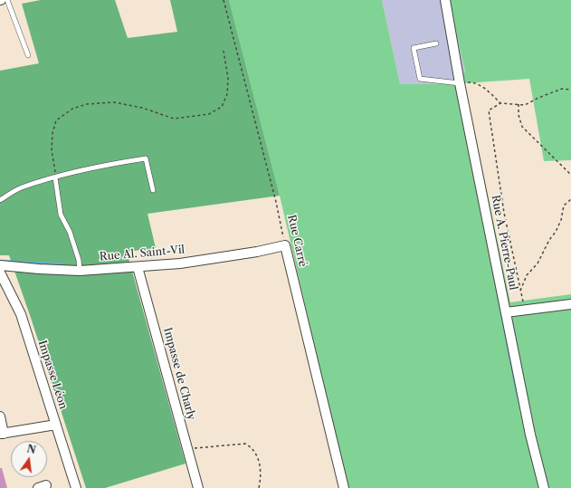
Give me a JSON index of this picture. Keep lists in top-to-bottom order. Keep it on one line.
{"streets":{"street":["Rue Carré","Rue A. Pierre-Paul","Rue Al. Saint-Vil","Impasse de Charly","Impasse Léon"]},"crossings":[["Rue Carré","Rue Al. Saint-Vil"],["Rue Al. Saint-Vil","Impasse de Charly"]],"north":"top"}
